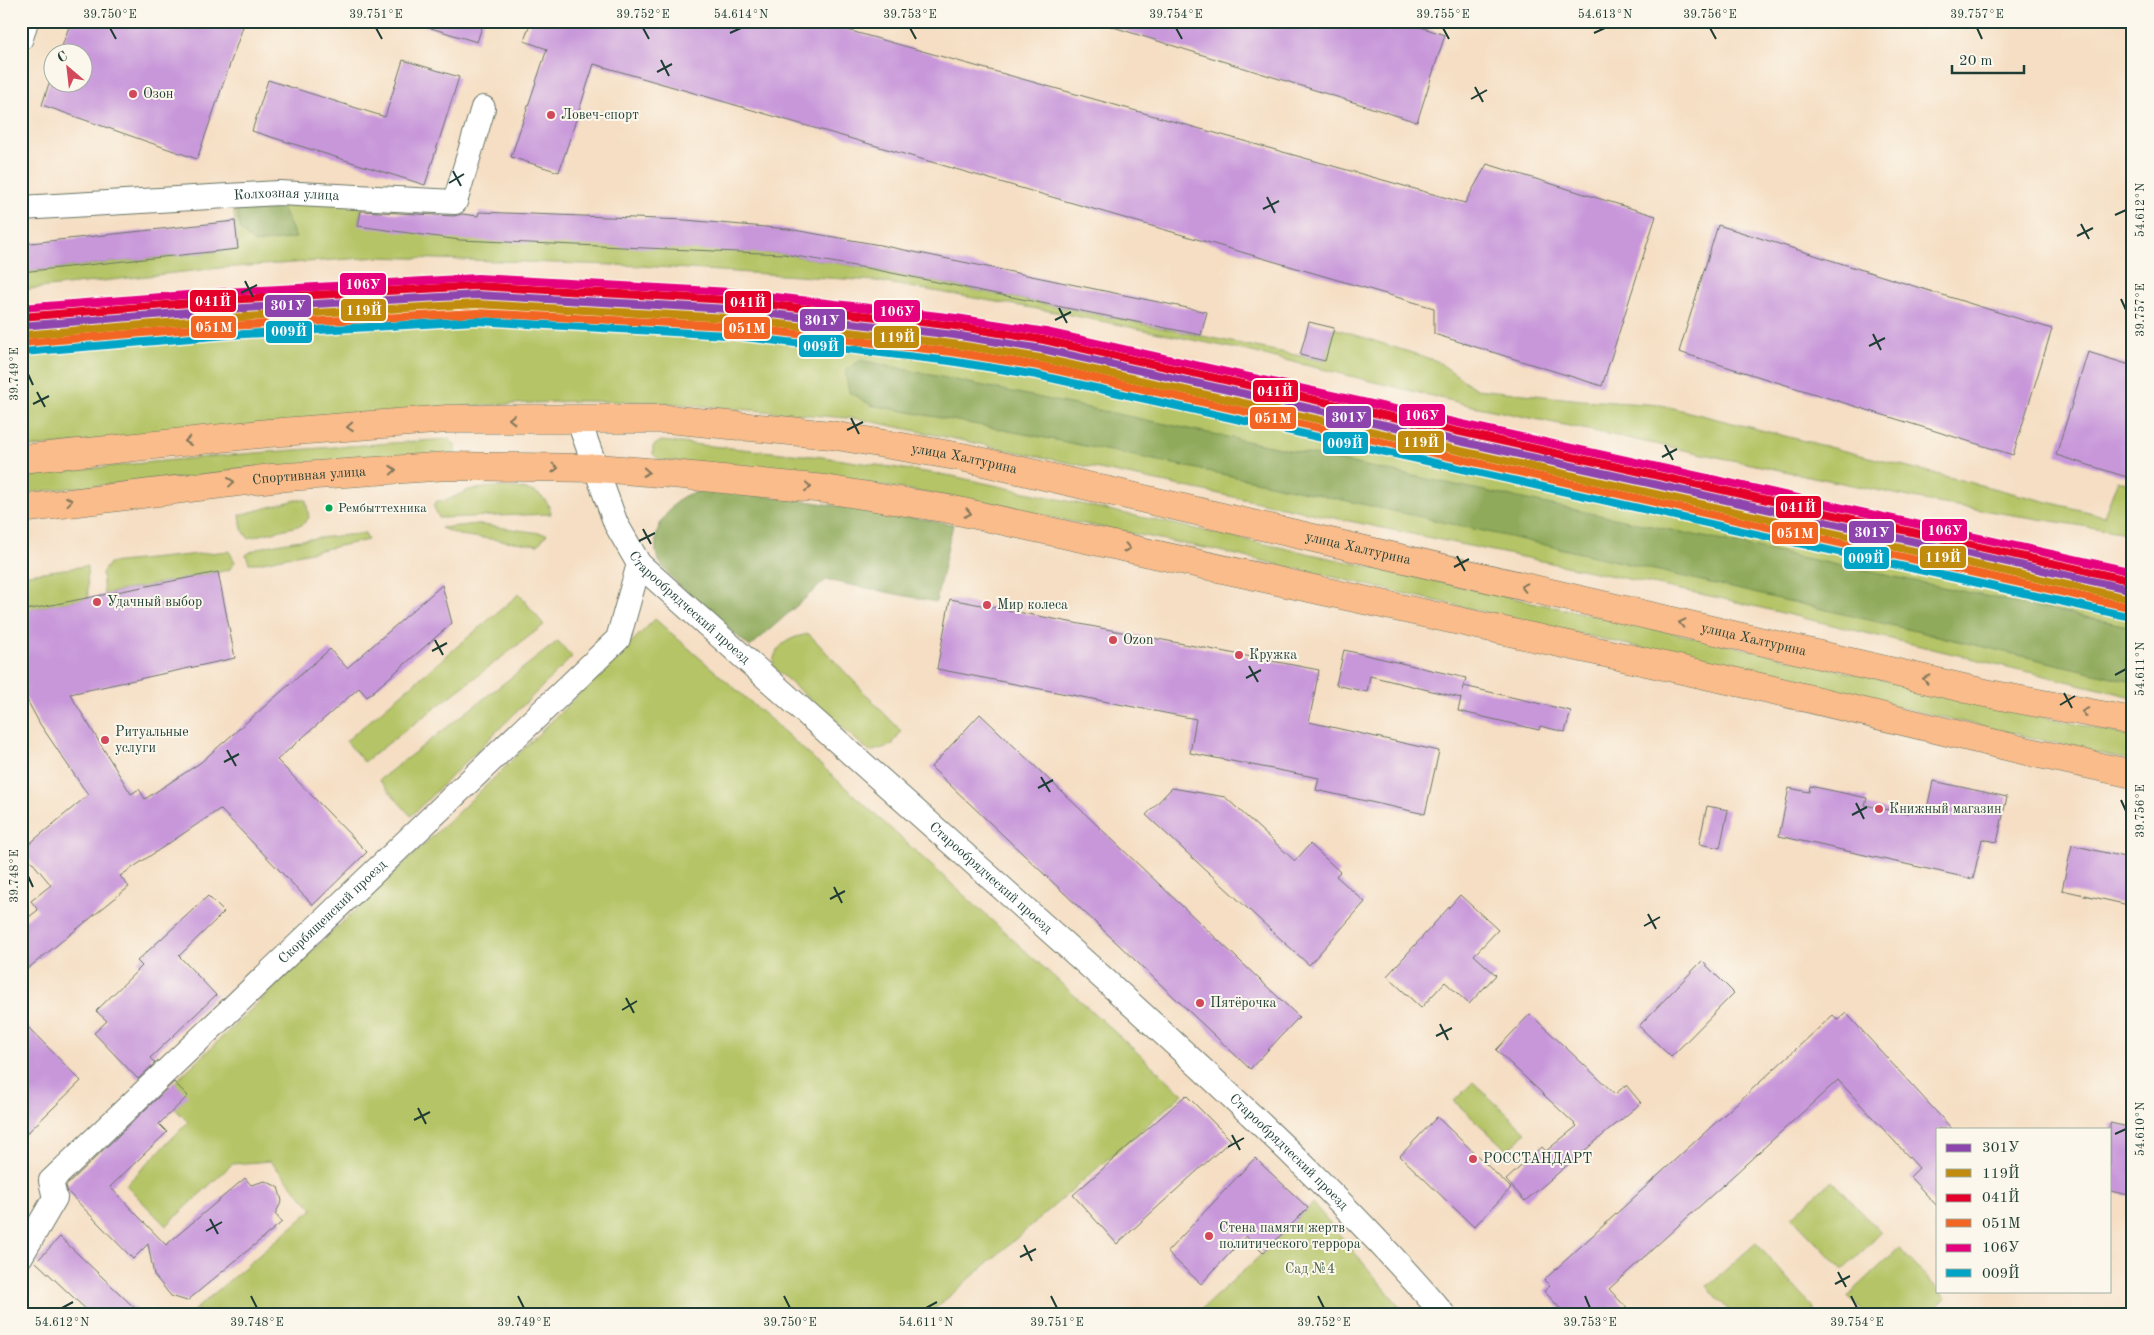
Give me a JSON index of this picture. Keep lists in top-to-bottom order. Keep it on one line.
{"streets":{"main road":["улица Халтурина","Спортивная улица"],"street":["Колхозная улица","Старообрядческий проезд","Скорбященский проезд"]},"crossings":[["улица Халтурина","Старообрядческий проезд"],["Спортивная улица","Старообрядческий проезд"],["Старообрядческий проезд","Скорбященский проезд"]],"parks":["Сад №4"],"places":["Озон","Ловеч-спорт","Рембыттехника","Удачный выбор","Мир колеса","Ozon","Кружка","Ритуальные услуги","Книжный магазин","Пятёрочка","РОССТАНДАРТ","Стена памяти жертв политического террора"],"lines":["transit line 106У","transit line 041Й","transit line 301У","transit line 119Й","transit line 051М","transit line 009Й"],"legend":["301У","119Й","041Й","051М","106У","009Й"],"scale_bar":"20 m","north":"top left","coordinates":["39.750°E","39.751°E","39.752°E","54.614°N","39.753°E","39.754°E","39.755°E","54.613°N","39.756°E","39.757°E","54.612°N","39.749°E","54.611°N","39.748°E","54.610°N"]}
